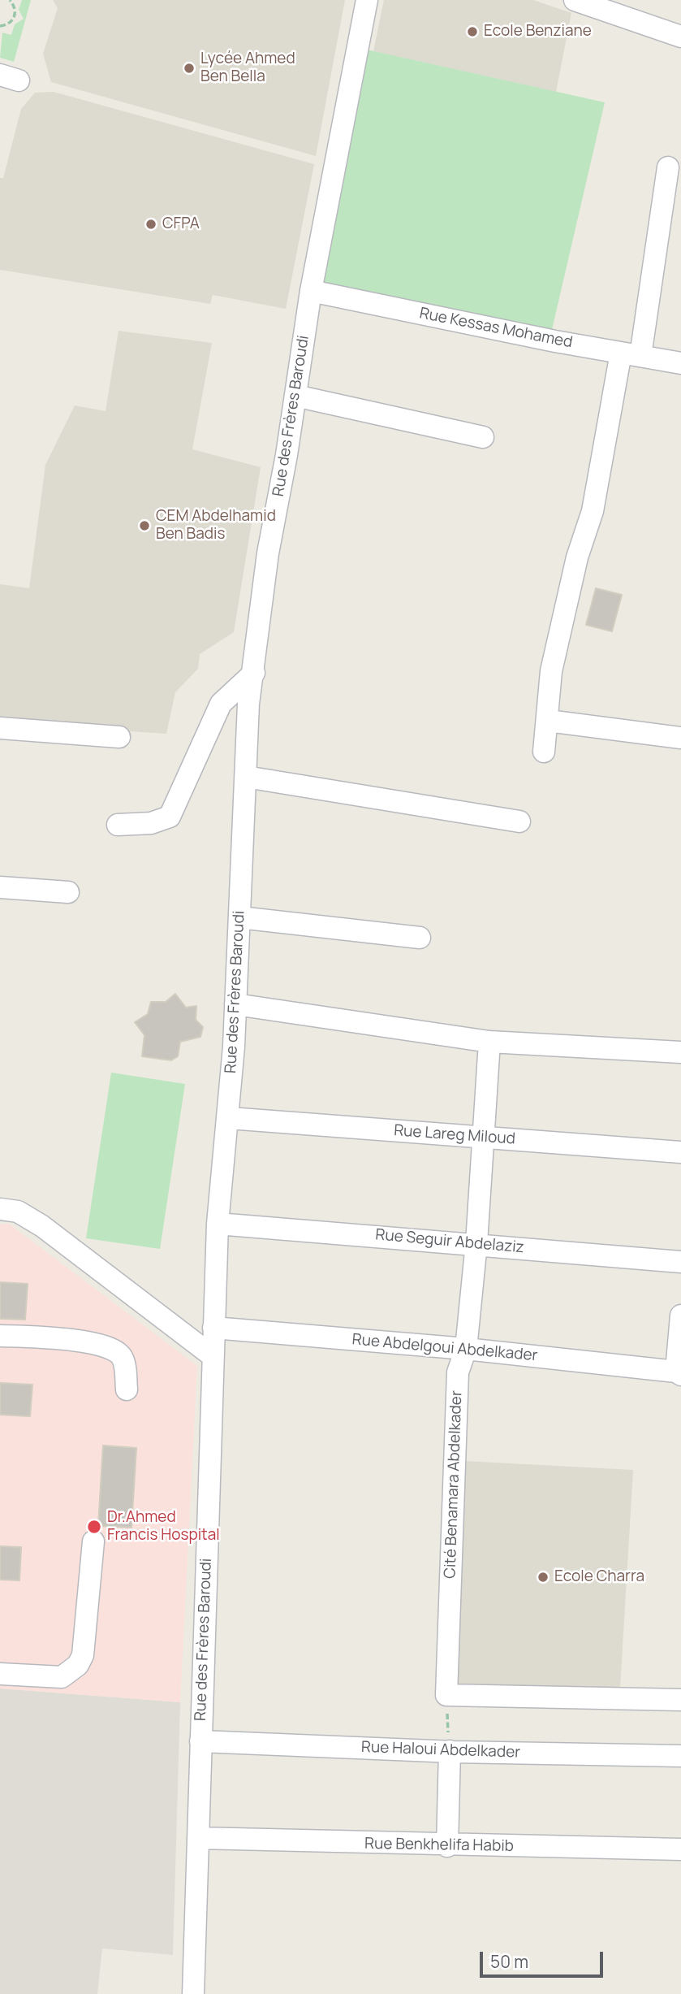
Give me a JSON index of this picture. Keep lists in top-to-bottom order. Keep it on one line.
{"streets":{"street":["Rue Kessas Mohamed","Rue des Frères Baroudi","Rue Lareg Miloud","Rue Seguir Abdelaziz","Rue Abdelgoui Abdelkader","Cité Benamara Abdelkader","Rue Haloui Abdelkader","Rue Benkhelifa Habib"]},"crossings":[["Rue Kessas Mohamed","Rue des Frères Baroudi"],["Rue des Frères Baroudi","Rue Lareg Miloud"],["Rue des Frères Baroudi","Rue Seguir Abdelaziz"],["Rue des Frères Baroudi","Rue Abdelgoui Abdelkader"],["Rue des Frères Baroudi","Rue Haloui Abdelkader"],["Rue des Frères Baroudi","Rue Benkhelifa Habib"],["Rue Lareg Miloud","Cité Benamara Abdelkader"],["Rue Seguir Abdelaziz","Cité Benamara Abdelkader"],["Rue Abdelgoui Abdelkader","Cité Benamara Abdelkader"]],"places":["Ecole Benziane","Lycée Ahmed Ben Bella","CFPA","CEM Abdelhamid Ben Badis","Dr.Ahmed Francis Hospital","Ecole Charra"],"scale_bar":"50 m"}
